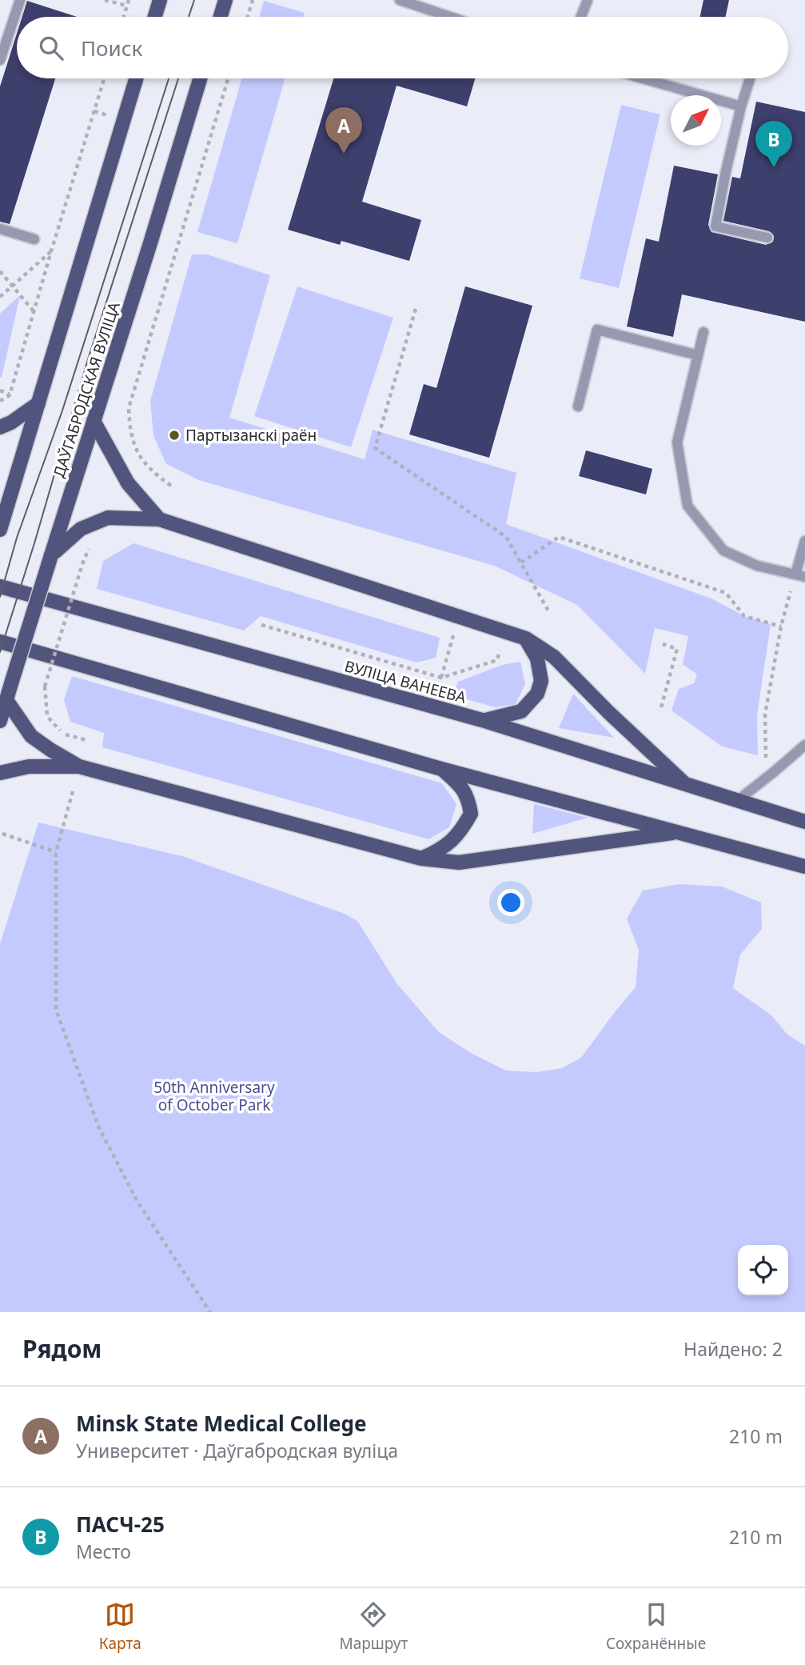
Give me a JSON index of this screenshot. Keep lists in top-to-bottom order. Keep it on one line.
{"streets":{"main road":["ДАЎГАБРОДСКАЯ ВУЛІЦА","ВУЛІЦА ВАНЕЕВА"]},"parks":["50th Anniversary of October Park"],"places":["Партызанскі раён"],"north":"top right","page":{"search":"Поиск","pins":["A","B"],"heading":["Рядом","Найдено: 2"],"list":[{"mark":"A","name":"Minsk State Medical College","note":"Университет · Даўгабродская вуліца","value":"210 m"},{"mark":"B","name":"ПАСЧ-25","note":"Место","value":"210 m"}],"nav":["Карта","Маршрут","Сохранённые"]}}
